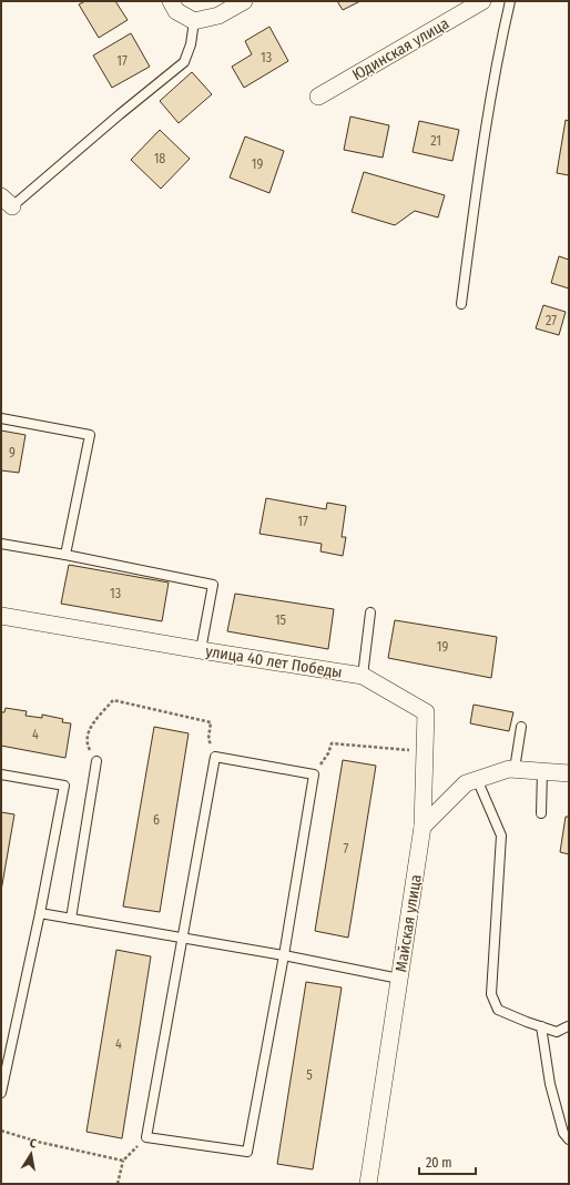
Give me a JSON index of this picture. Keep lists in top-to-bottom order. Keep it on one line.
{"streets":{"street":["Юдинская улица","улица 40 лет Победы","Майская улица"]},"crossings":[["улица 40 лет Победы","Майская улица"]],"house_numbers":["13","17","21","18","19","27","9","17","13","15","19","4","6","7","4","5"],"scale_bar":"20 m","north":"top"}
